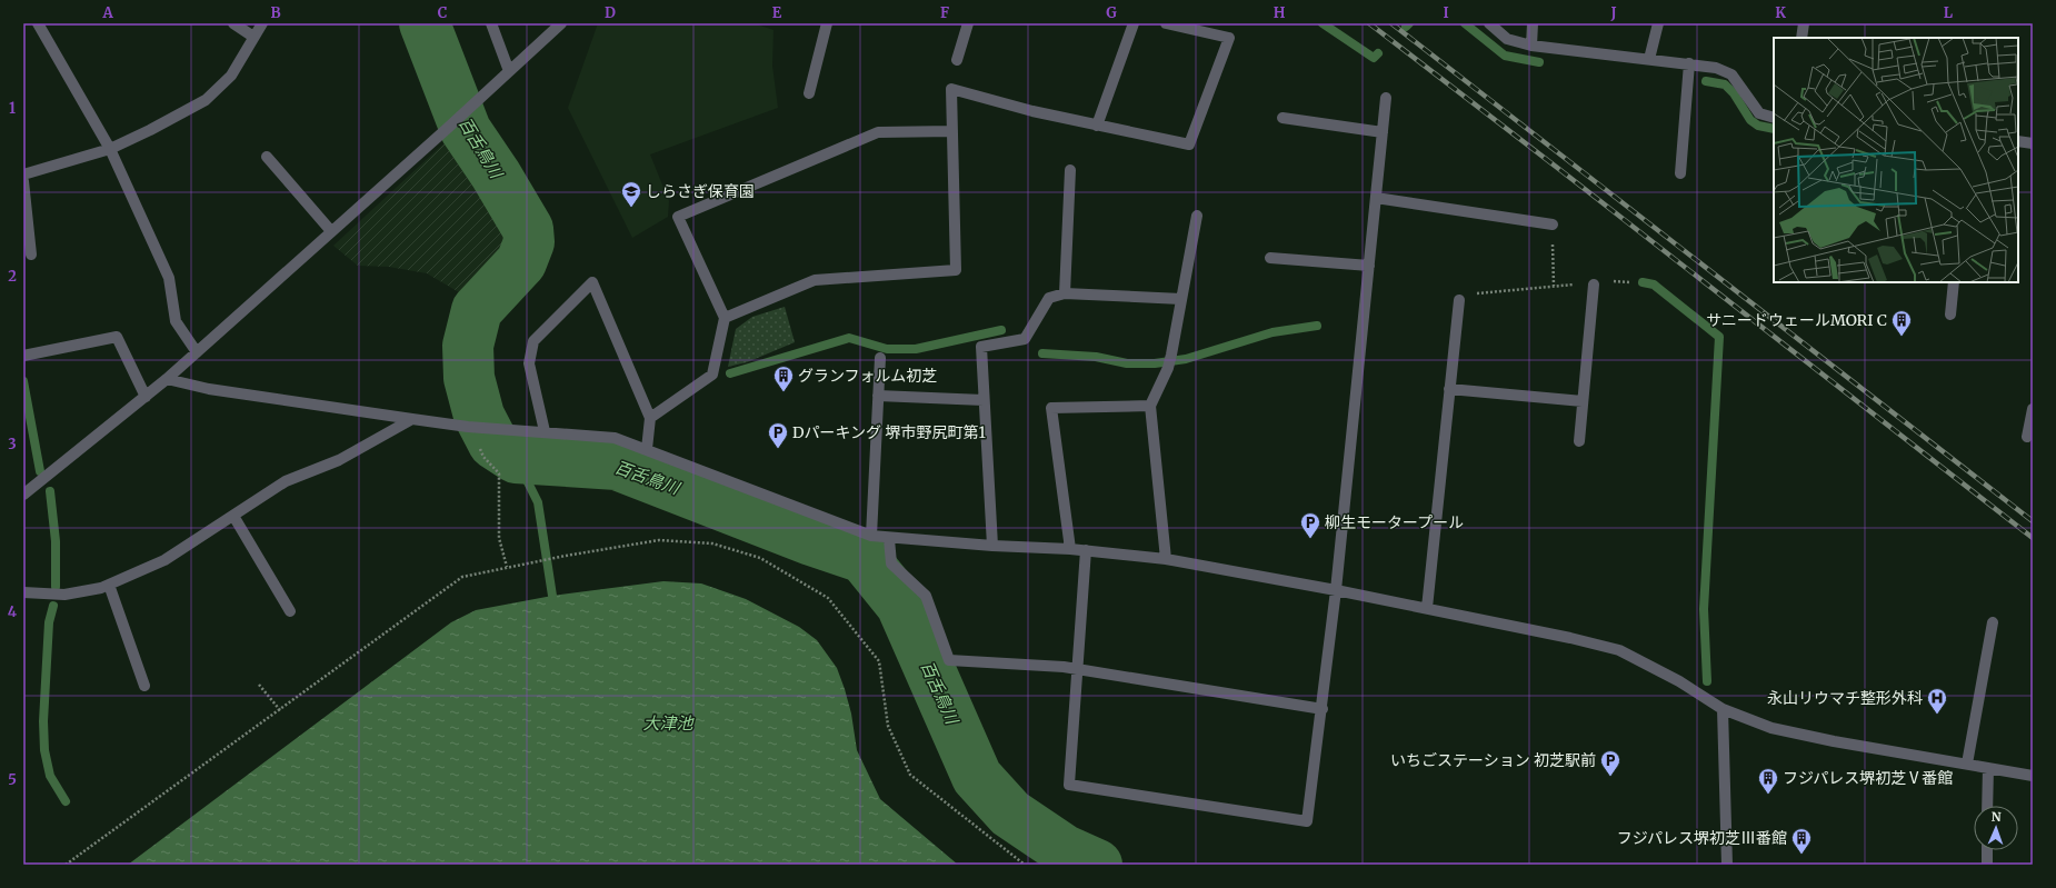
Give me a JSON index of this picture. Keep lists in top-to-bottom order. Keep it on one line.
{"water":["百舌鳥川","大津池"],"places":{"school or university":["しらさぎ保育園"],"building":["サニードウェールMORI C","グランフォルム初芝","フジパレス堺初芝Ⅴ番館","フジパレス堺初芝Ⅲ番館"],"parking":["Dパーキング 堺市野尻町第1","柳生モータープール","いちごステーション 初芝駅前"],"hospital":["永山リウマチ整形外科"]},"north":"top","grid":{"columns":["A","B","C","D","E","F","G","H","I","J","K","L"],"rows":["1","2","3","4","5"]}}
